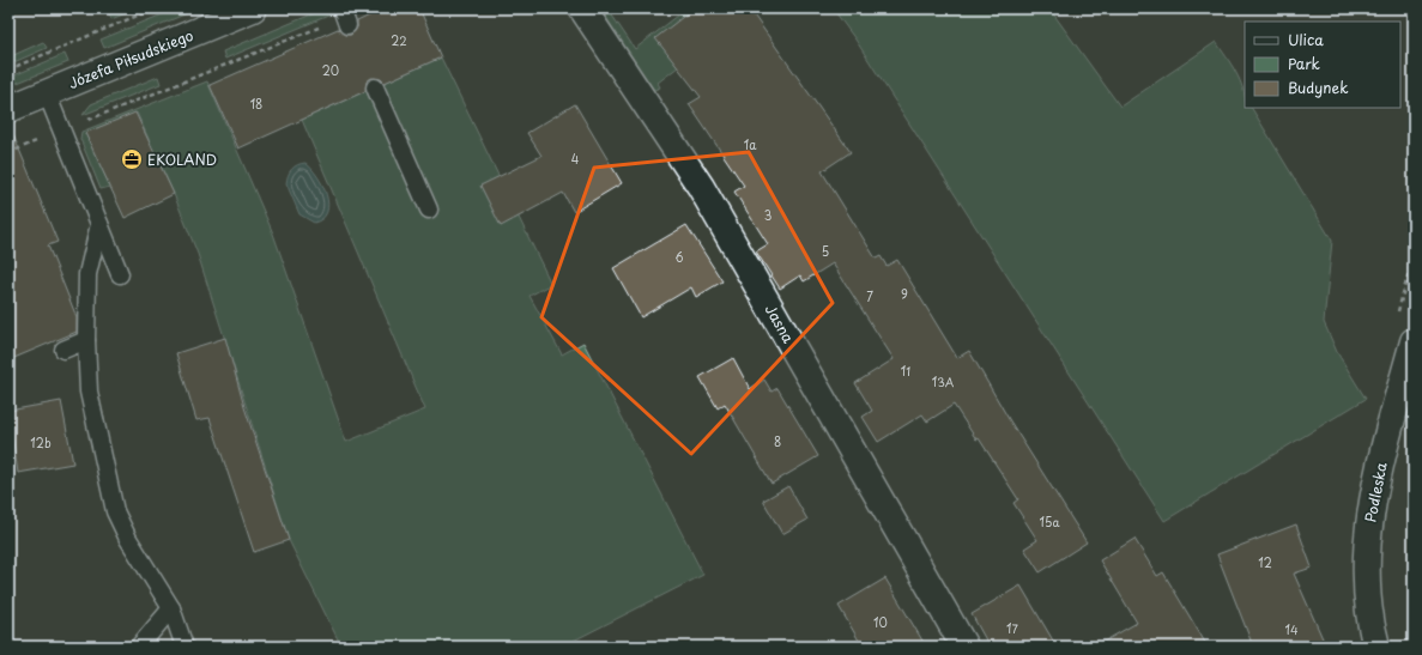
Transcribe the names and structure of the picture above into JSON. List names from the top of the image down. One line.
{"streets":{"street":["Józefa Piłsudskiego","Jasna","Podleska"]},"places":{"office":["EKOLAND"]},"house_numbers":["22","20","18","1a","4","3","5","6","9","7","11","13A","8","12b","15a","12","10","17","14"],"legend":["Ulica","Park","Budynek"]}
